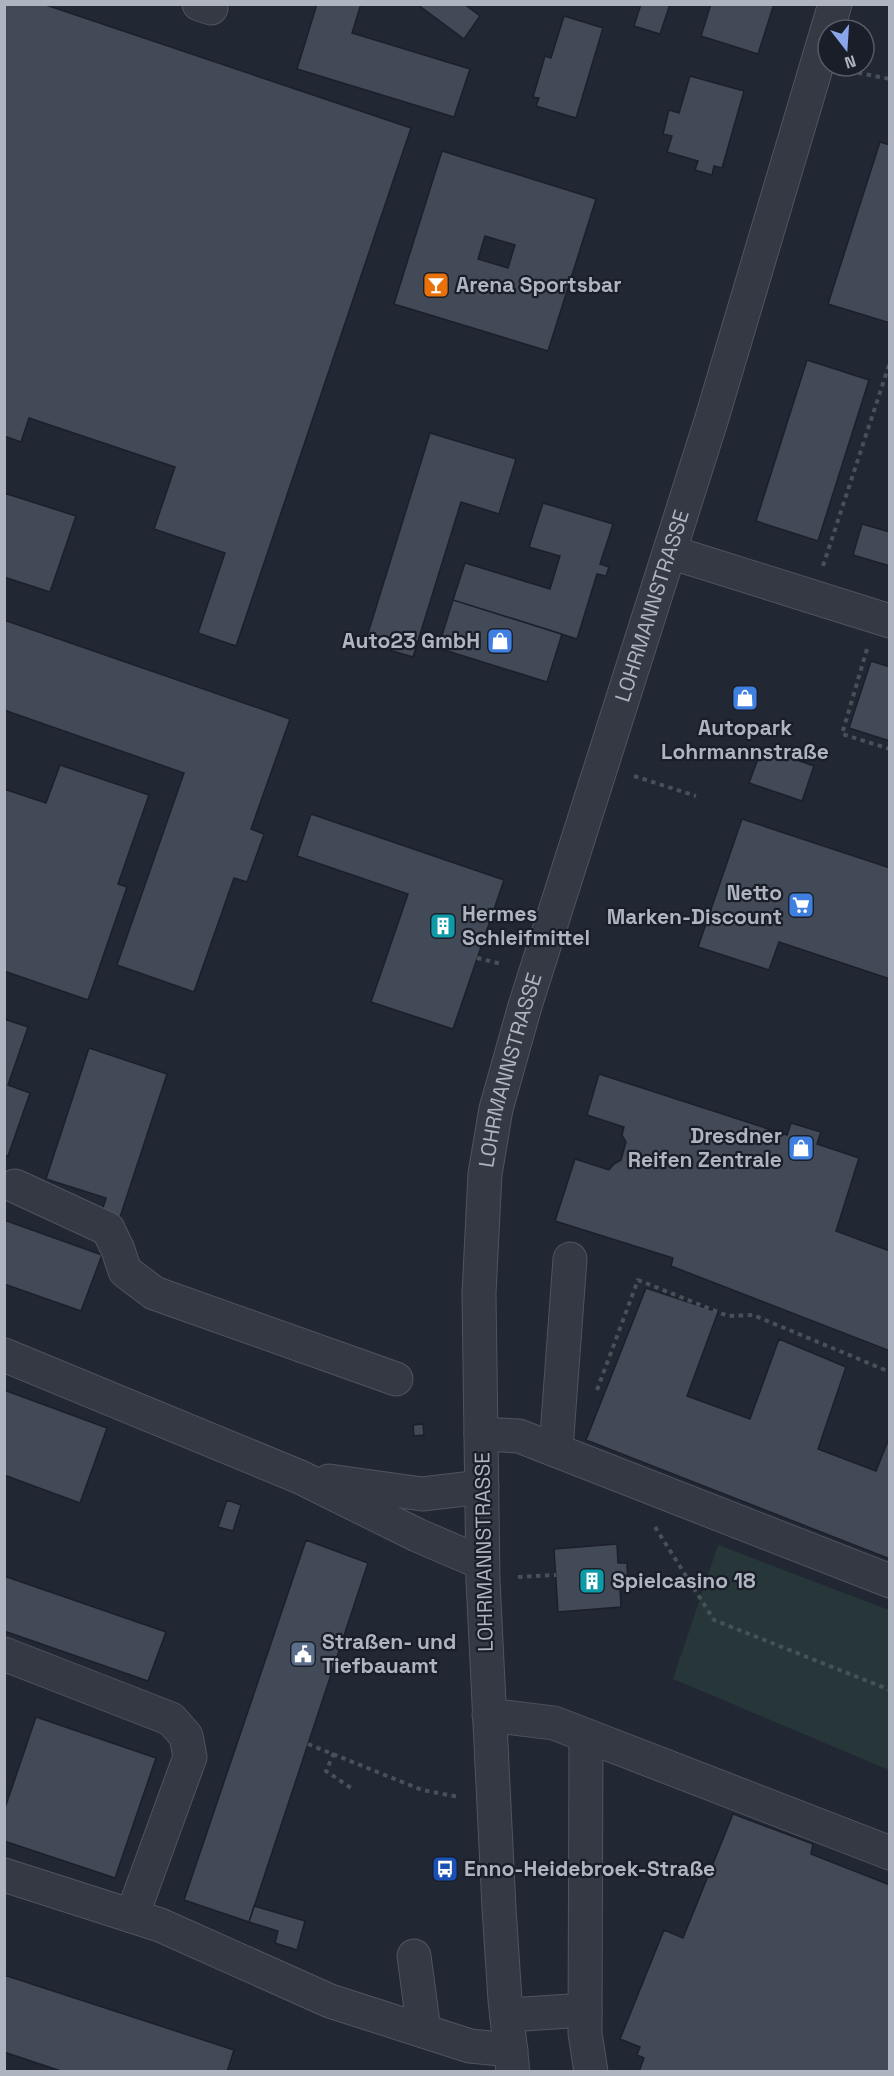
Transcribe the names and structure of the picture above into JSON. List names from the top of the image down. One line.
{"streets":{"street":["LOHRMANNSTRASSE"]},"places":{"bar":["Arena Sportsbar"],"shop":["Auto23 GmbH","Autopark Lohrmannstraße","Dresdner Reifen Zentrale"],"supermarket":["Netto Marken-Discount"],"building":["Hermes Schleifmittel","Spielcasino 18"],"public building":["Straßen- und Tiefbauamt"],"bus stop":["Enno-Heidebroek-Straße"]},"north":"bottom"}
